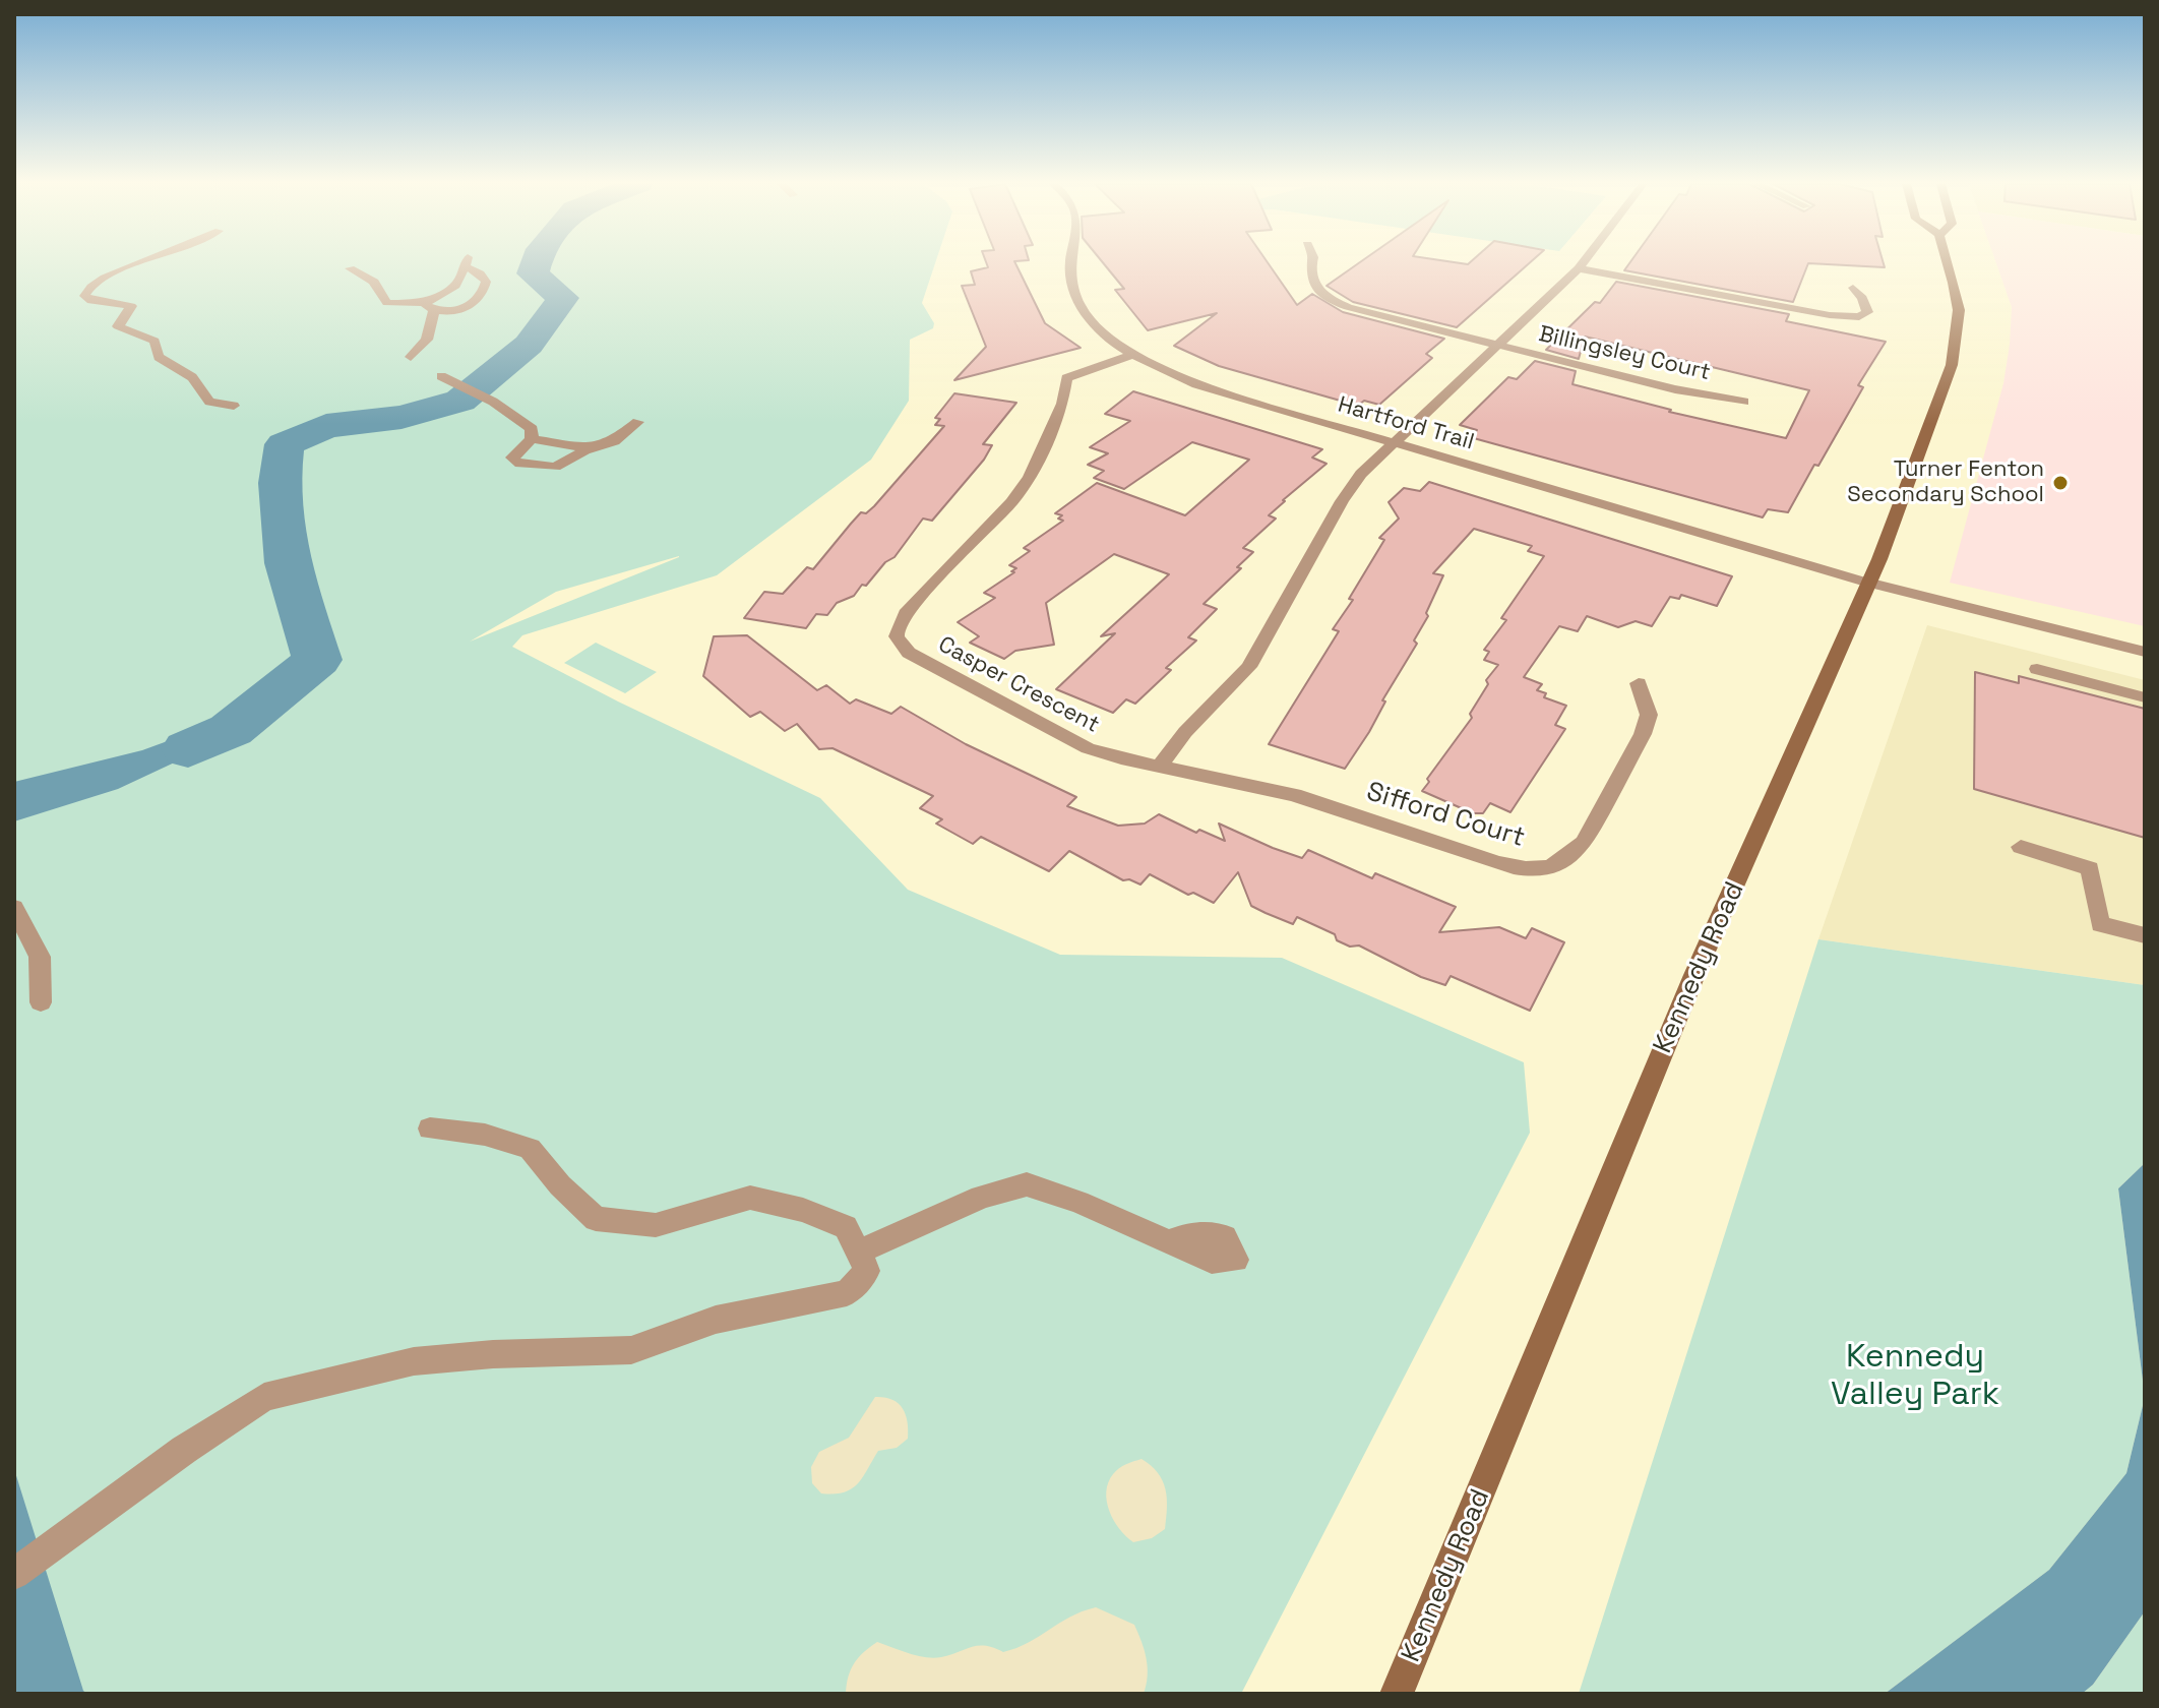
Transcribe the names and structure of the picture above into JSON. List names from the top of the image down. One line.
{"streets":{"main road":["Kennedy Road"],"street":["Billingsley Court","Hartford Trail","Casper Crescent","Sifford Court"]},"crossings":[["Hartford Trail","Casper Crescent"],["Hartford Trail","Kennedy Road"],["Casper Crescent","Sifford Court"]],"parks":["Kennedy Valley Park"],"places":["Turner Fenton Secondary School"]}
